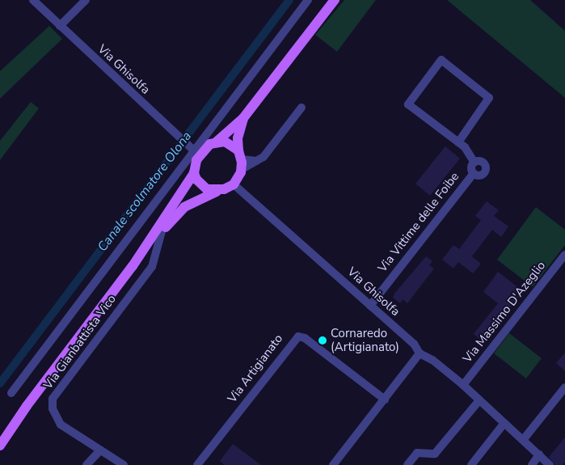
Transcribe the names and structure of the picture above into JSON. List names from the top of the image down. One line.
{"streets":{"street":["Via Ghisolfa","Via Vittime delle Foibe","Via Massimo D'Azeglio","Via Gianbattista Vico","Via Artigianato"]},"crossings":[["Via Ghisolfa","Via Vittime delle Foibe"],["Via Ghisolfa","Via Massimo D'Azeglio"]],"water":["Canale scolmatore Olona"],"places":["Cornaredo (Artigianato)"]}
